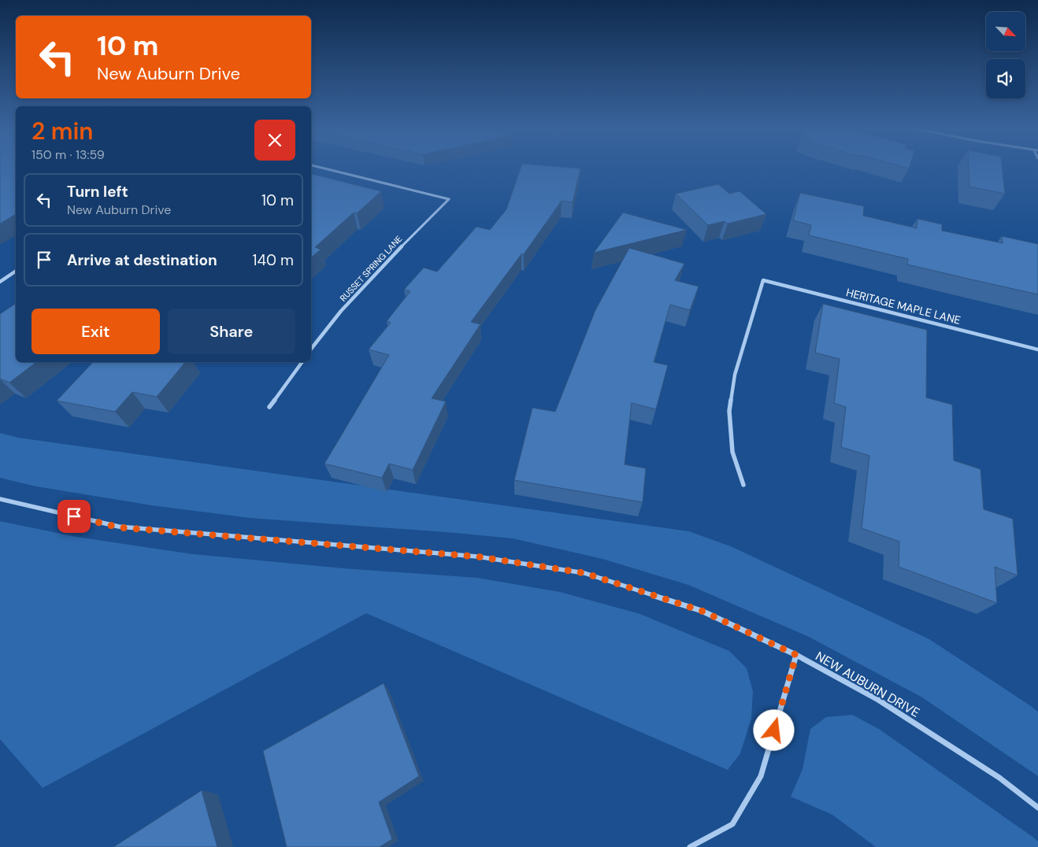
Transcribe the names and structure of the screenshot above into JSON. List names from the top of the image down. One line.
{"streets":{"street":["RUSSET SPRING LANE","HERITAGE MAPLE LANE","NEW AUBURN DRIVE"]},"north":"bottom right","page":{"turn":["10 m","New Auburn Drive"],"heading":["2 min","150 m · 13:59"],"list":[{"name":"Turn left","note":"New Auburn Drive","value":"10 m"},{"name":"Arrive at destination","value":"140 m"}],"buttons":["Exit","Share"]}}
